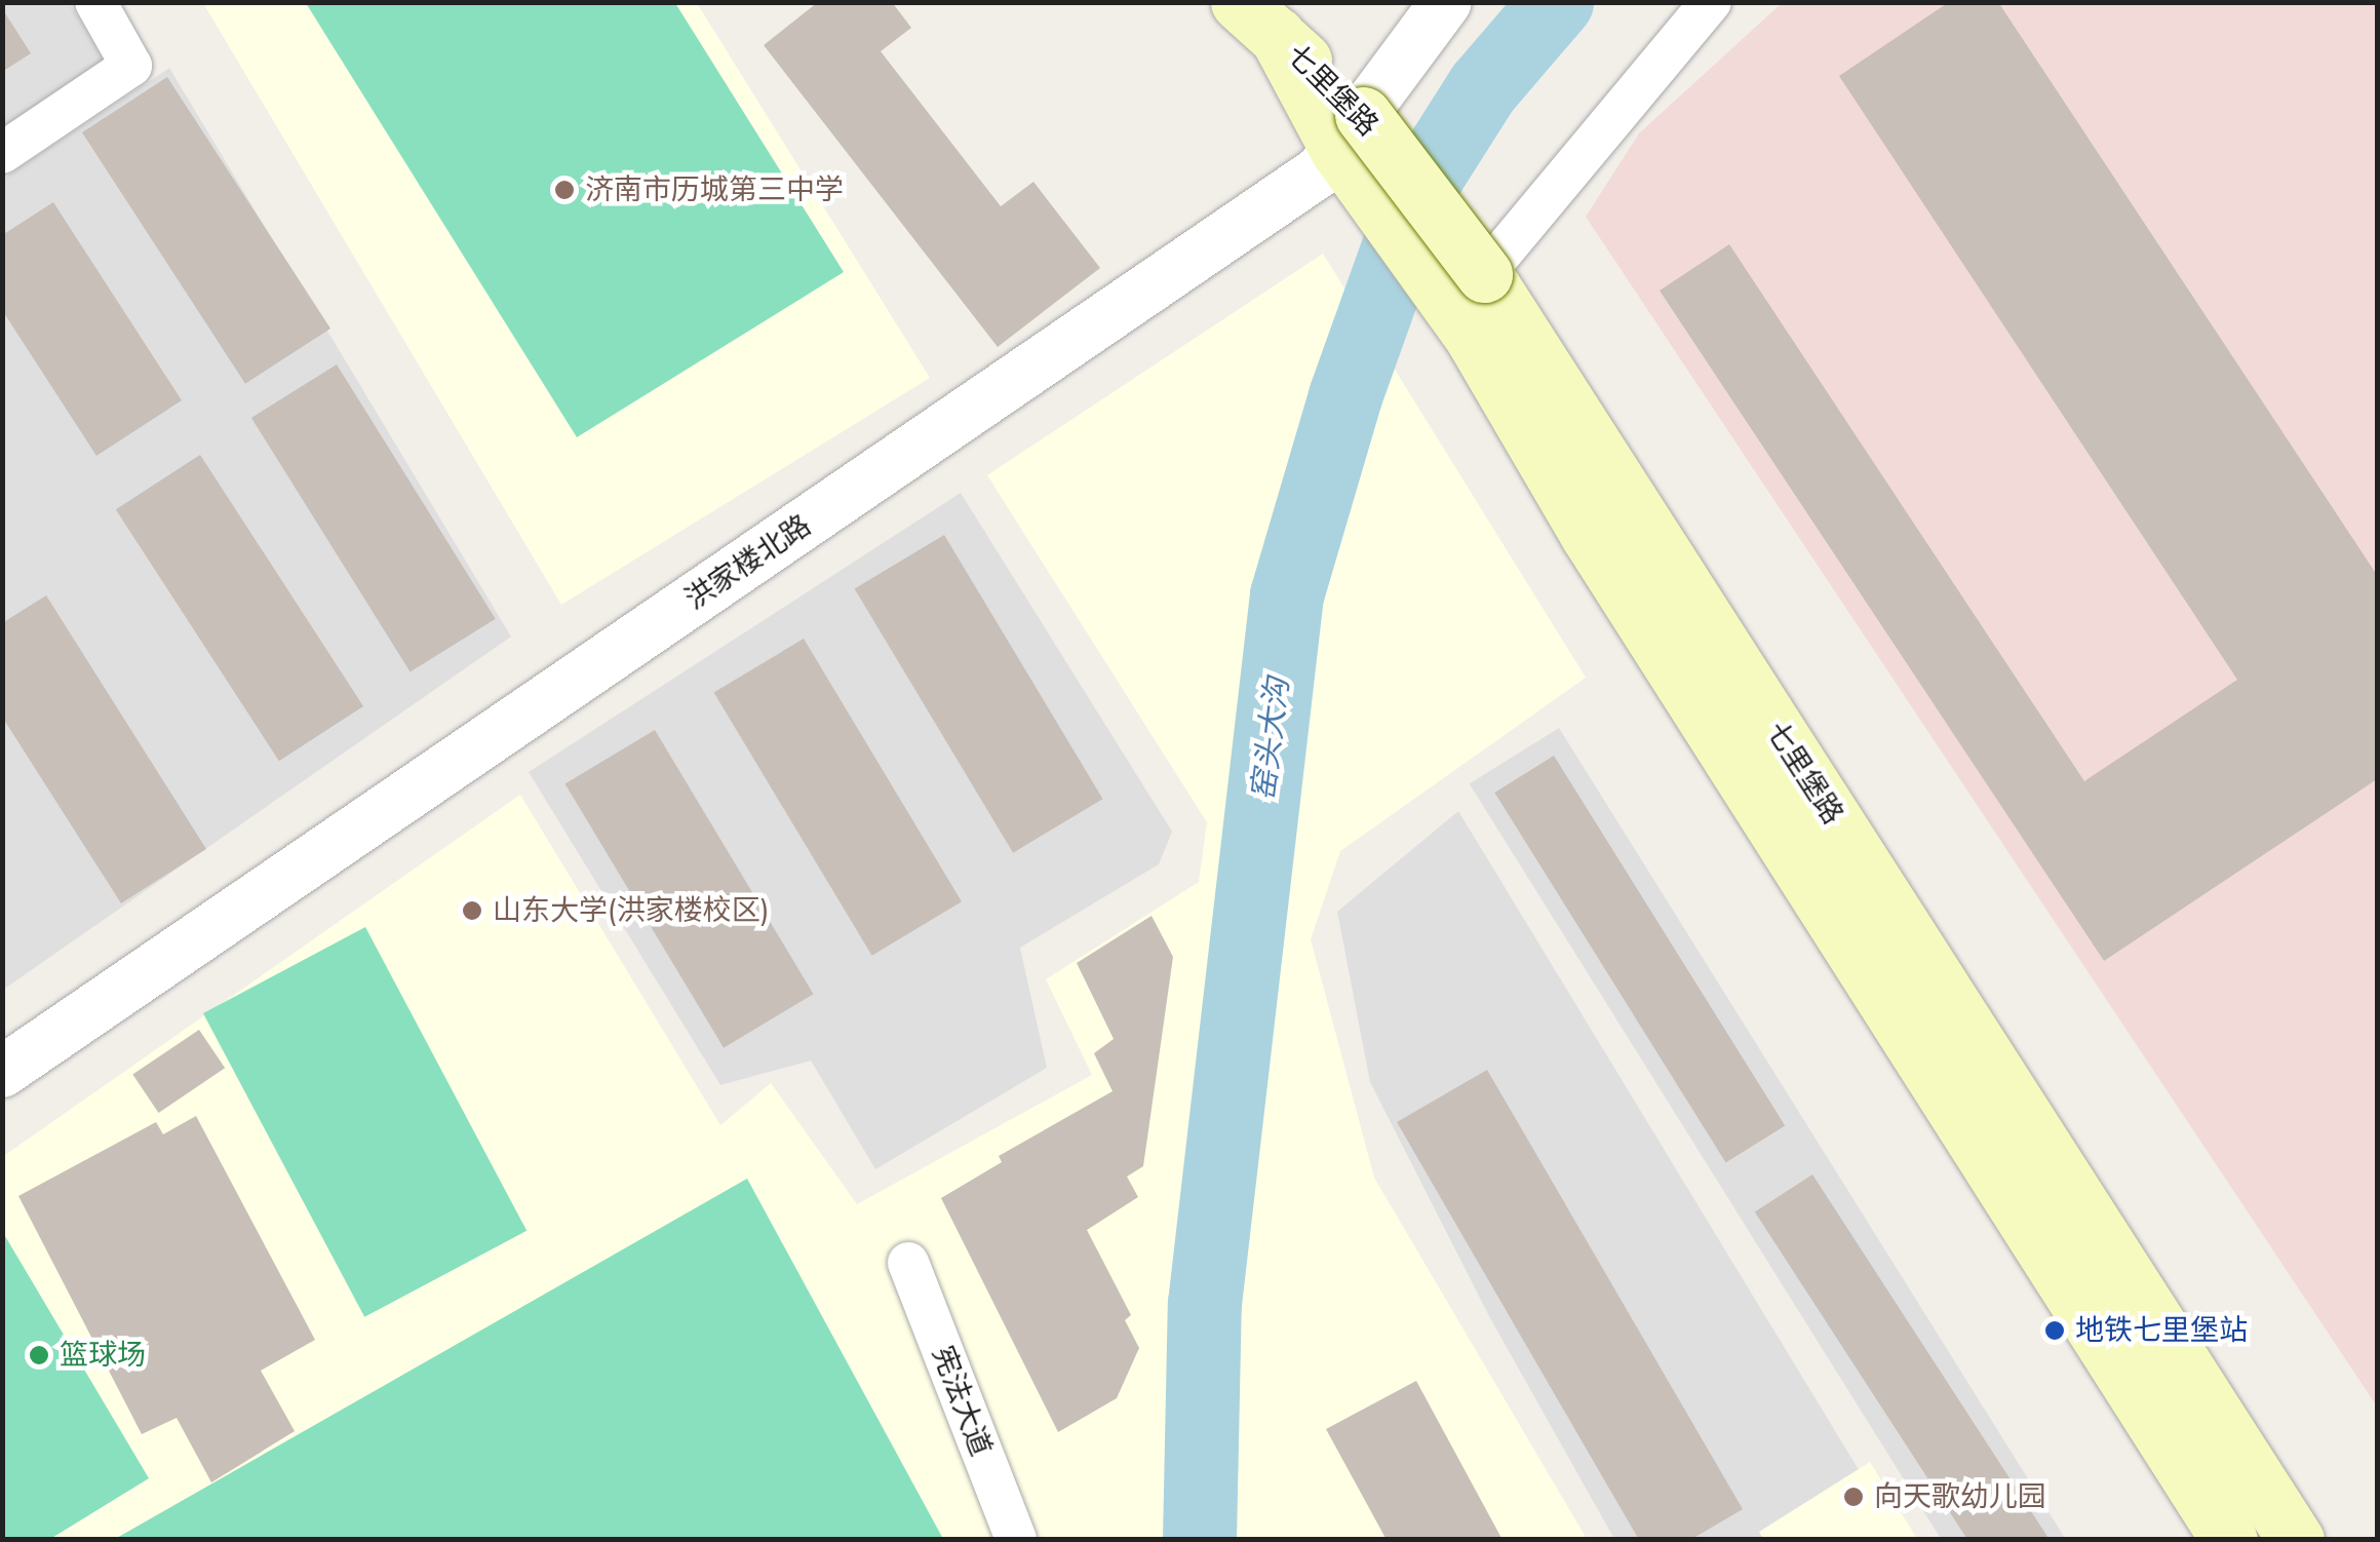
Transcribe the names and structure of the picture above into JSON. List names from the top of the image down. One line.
{"streets":{"main road":["七里堡路"],"street":["洪家楼北路","宪法大道"]},"crossings":[["七里堡路","洪家楼北路"]],"water":["窑头大沟"],"places":["济南市历城第三中学","山东大学(洪家楼校区)","地铁七里堡站","篮球场","向天歌幼儿园"]}
